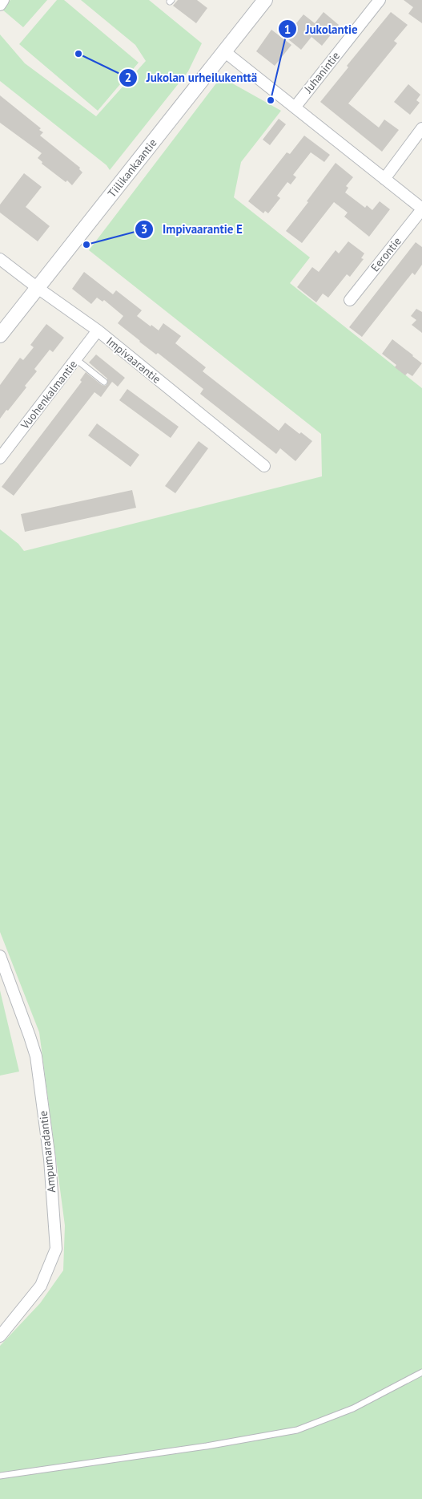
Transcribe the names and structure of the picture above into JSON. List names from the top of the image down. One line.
{"streets":{"street":["Juhanintie","Tiilikankaantie","Eerontie","Impivaarantie","Vuohenkalmantie","Ampumaradantie"]},"crossings":[["Tiilikankaantie","Impivaarantie"],["Impivaarantie","Vuohenkalmantie"]],"places":["Jukolan urheilukenttä","Jukolantie","Impivaarantie E"]}
